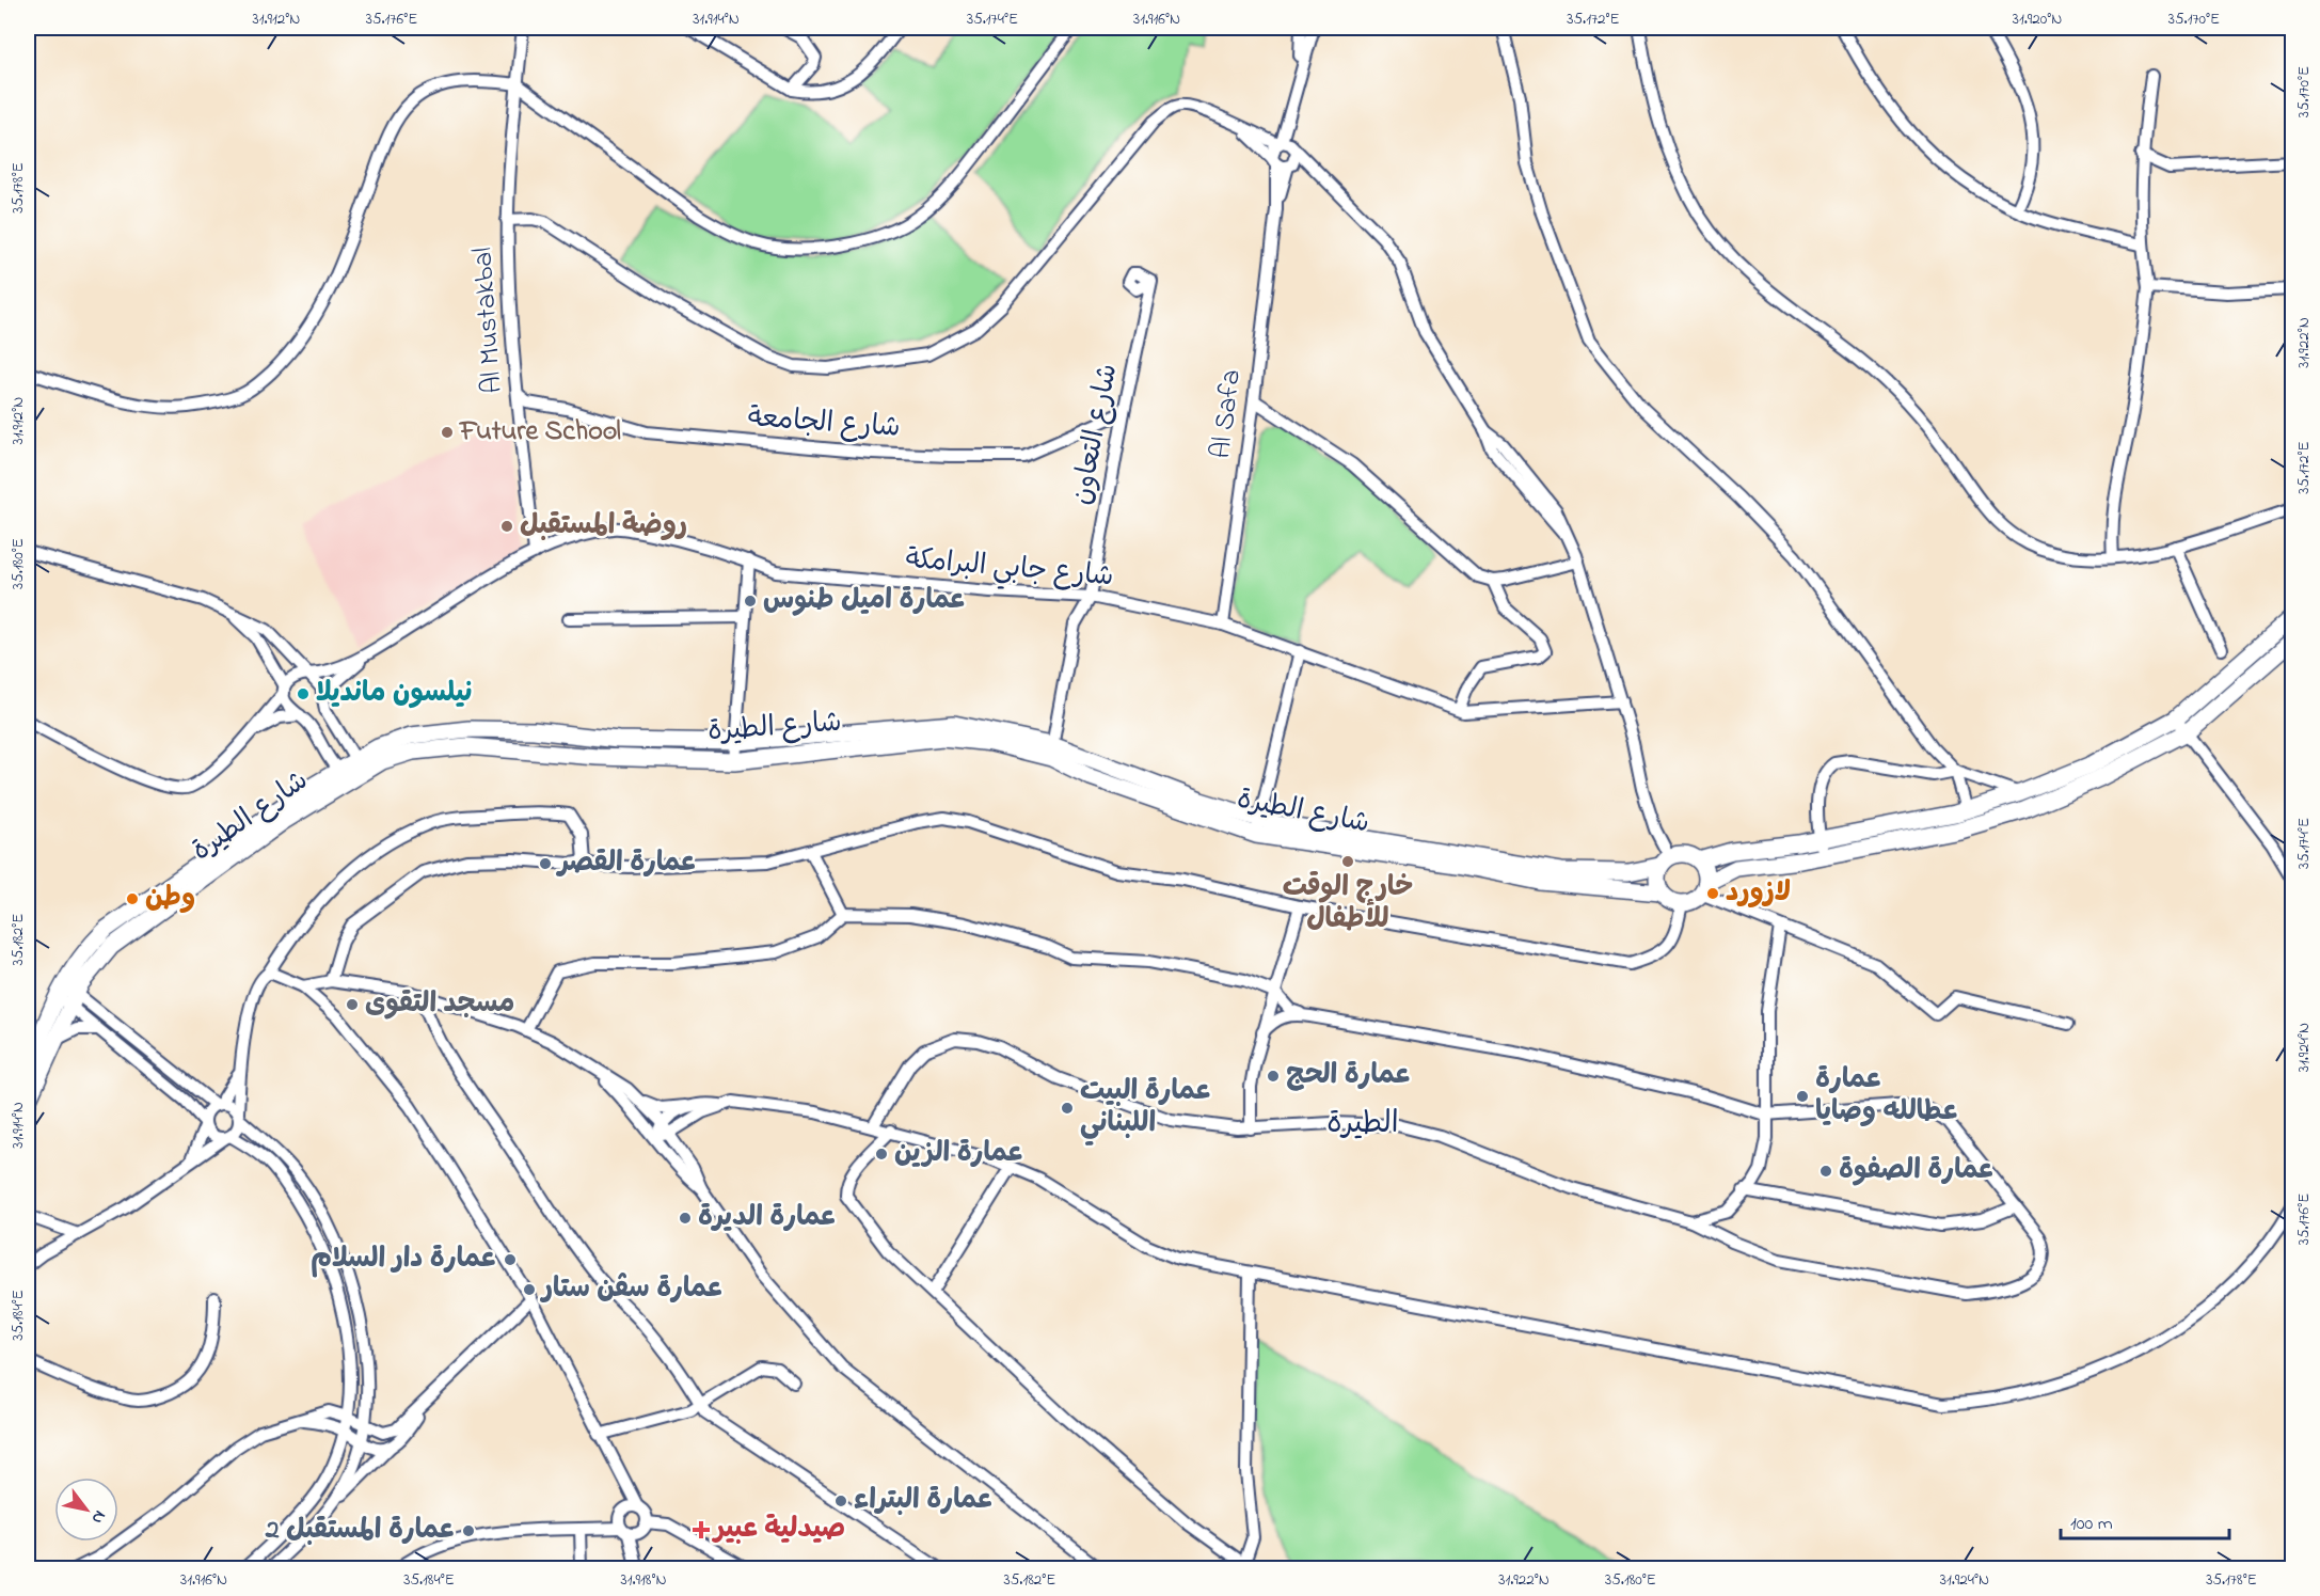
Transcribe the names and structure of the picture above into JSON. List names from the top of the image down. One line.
{"streets":{"main road":["شارع الطيرة"],"street":["Al Mustakbal","Al Safa","شارع الجامعة","شارع التعاون","شارع جابي البرامكة"]},"crossings":[["Al Mustakbal","شارع الجامعة"],["Al Mustakbal","شارع جابي البرامكة"],["Al Safa","شارع جابي البرامكة"],["شارع الجامعة","شارع التعاون"],["شارع التعاون","شارع جابي البرامكة"]],"districts":["الطيرة"],"places":{"other":["Future School","روضة المستقبل","عمارة اميل طنوس","نيلسون مانديلا","خارج الوقت للأطفال","عمارة القصر","لازورد","وطن","مسجد التقوى","عمارة الحج","عمارة عطالله وصايا","عمارة البيت اللبناني","عمارة الزين","عمارة الصفوة","عمارة الديرة","عمارة دار السلام","عمارة سڤن ستار","عمارة البتراء","عمارة المستقبل 2"],"health":["صيدلية عبير"]},"scale_bar":"100 m","north":"bottom right","coordinates":["31.912°N","35.176°E","31.914°N","35.174°E","31.916°N","35.172°E","31.920°N","35.170°E","35.178°E","31.922°N","35.180°E","35.182°E","31.924°N","35.184°E","31.918°N"]}
